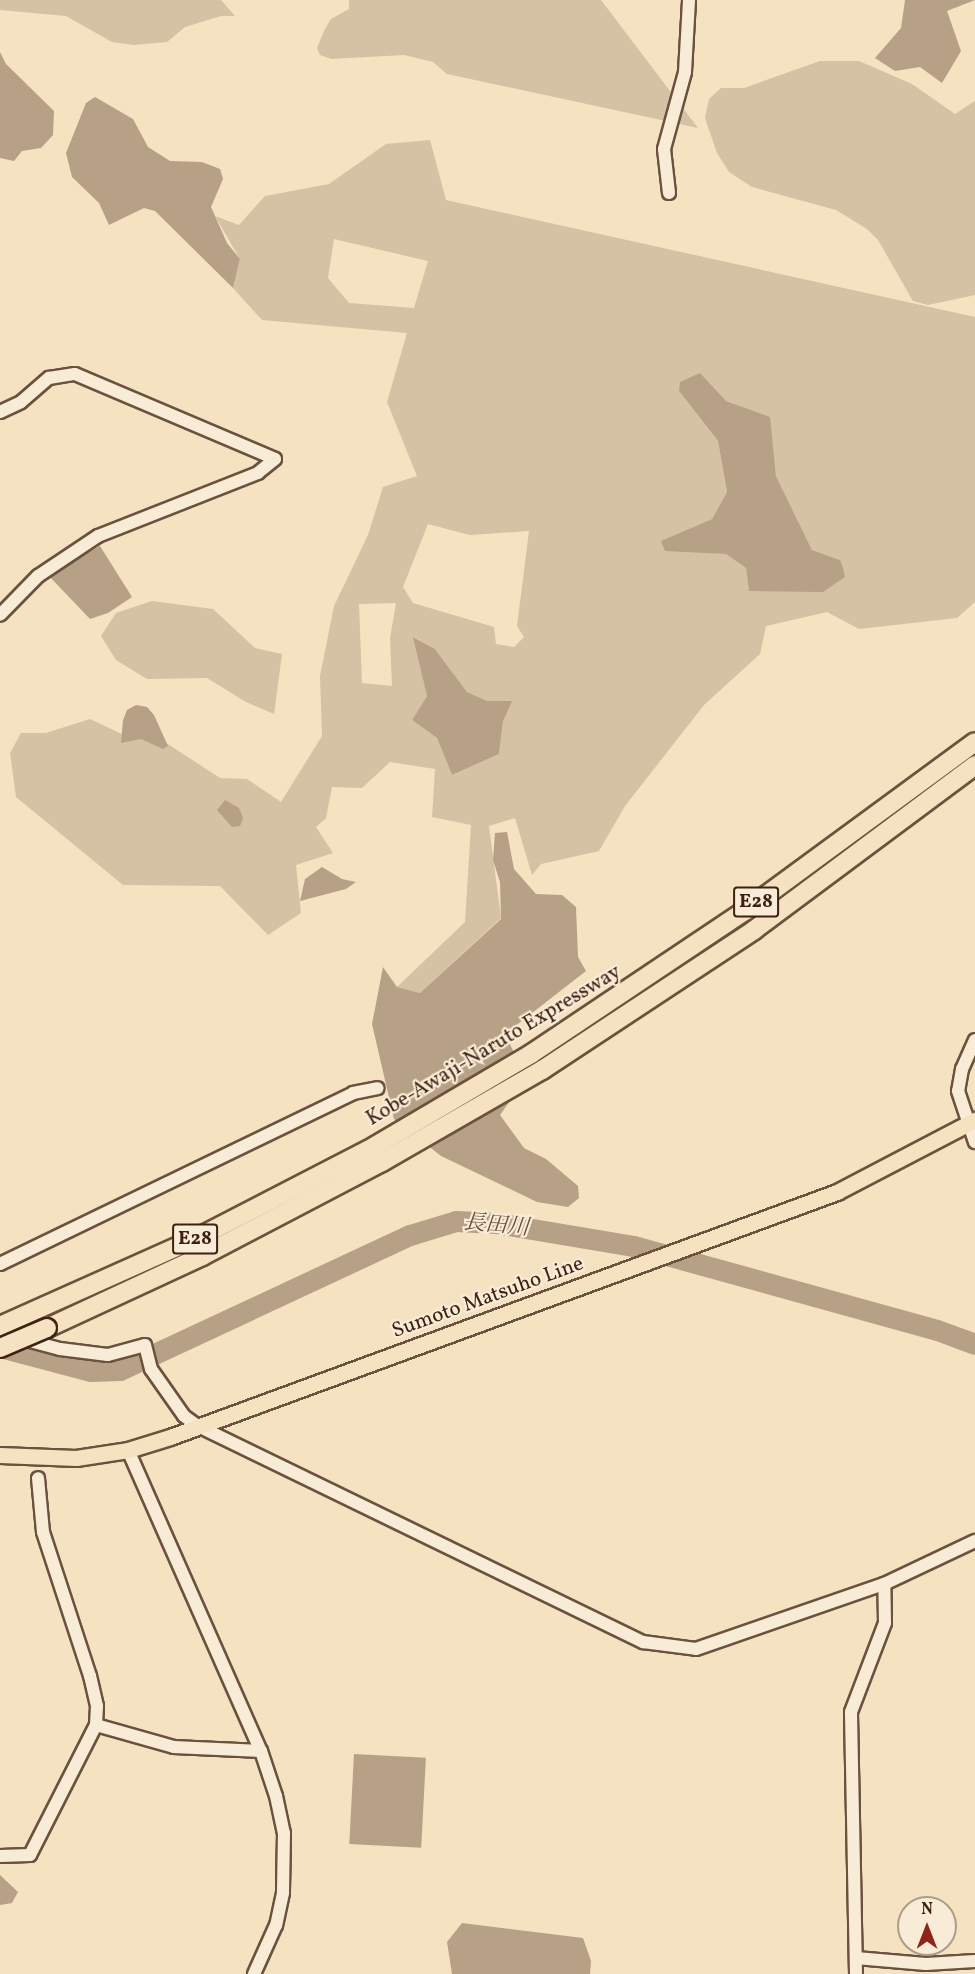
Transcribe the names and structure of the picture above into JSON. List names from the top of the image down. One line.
{"streets":{"highway":["E28","Kobe-Awaji-Naruto Expressway"],"main road":["Sumoto Matsuho Line"]},"water":["長田川"],"north":"top"}
